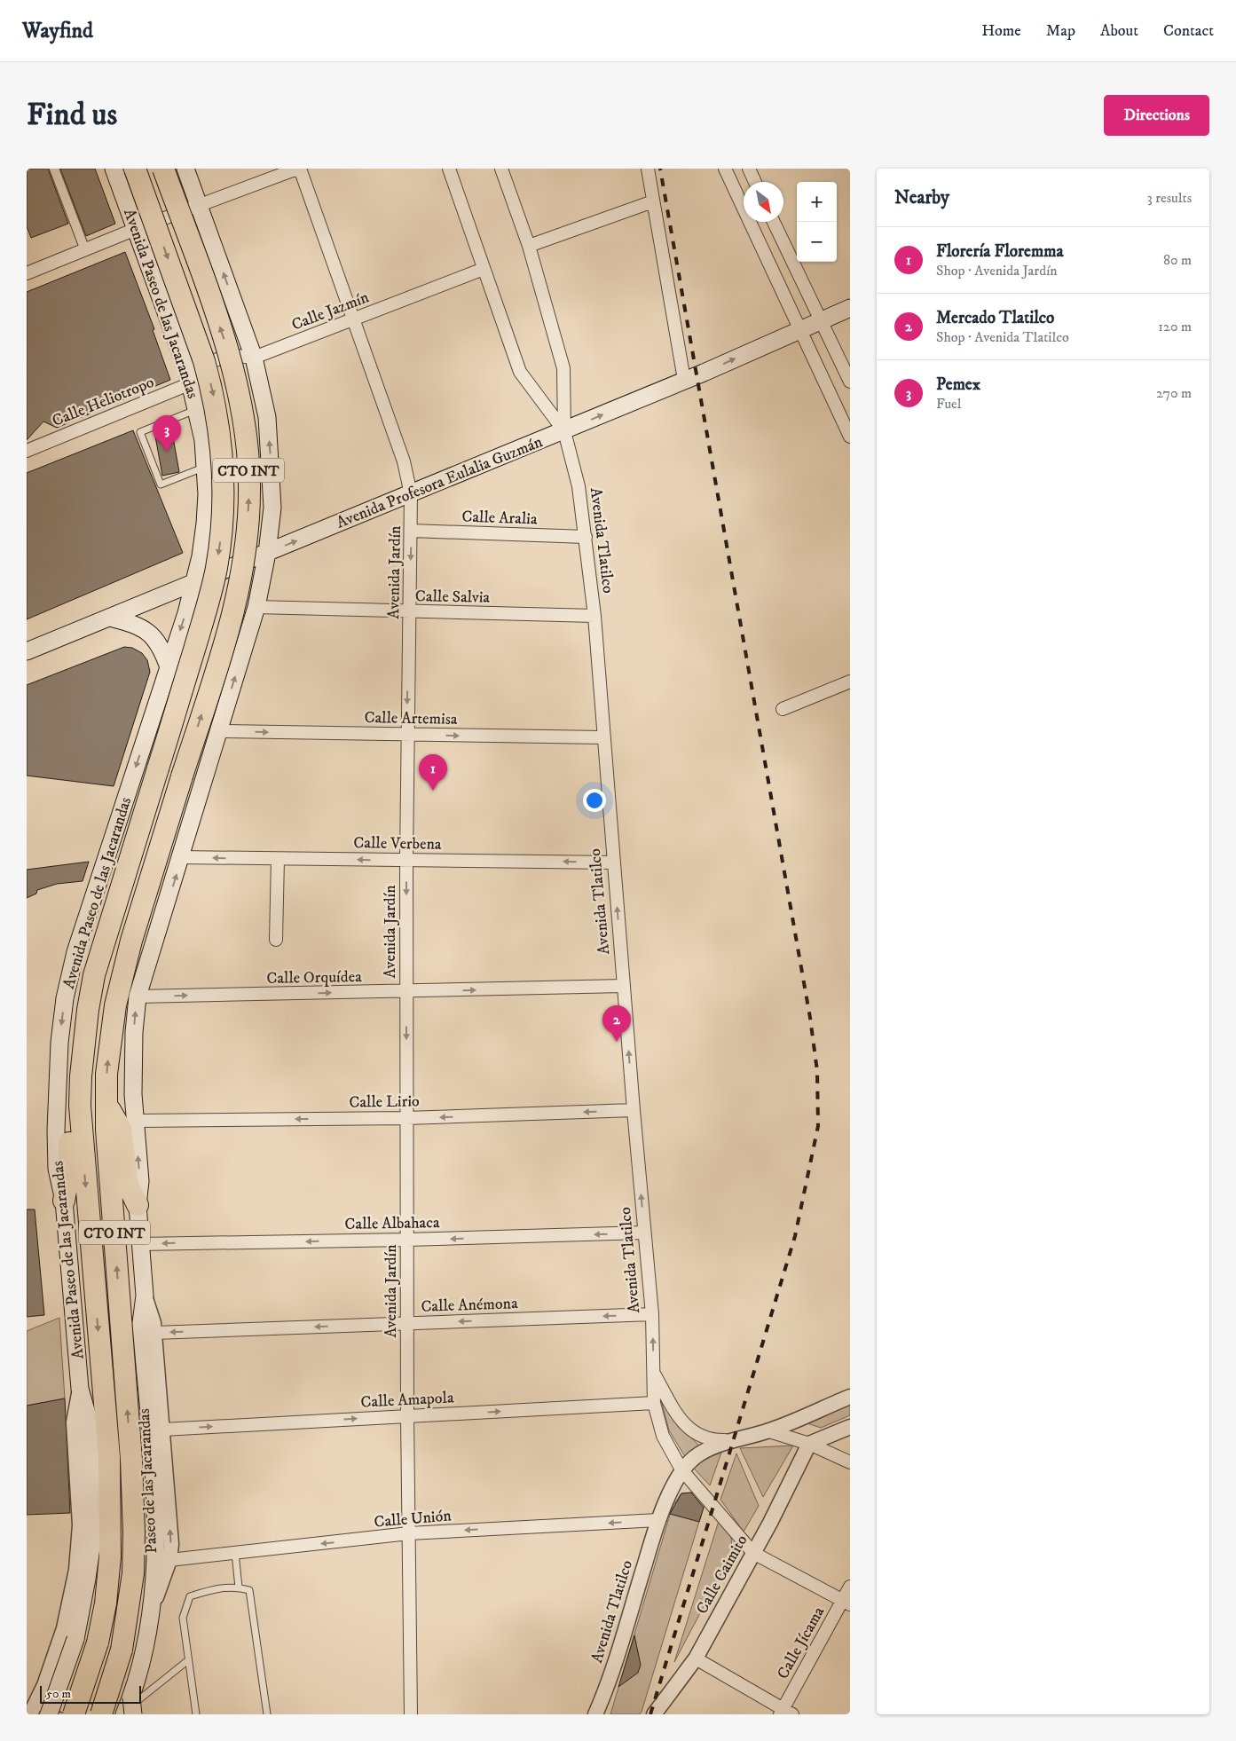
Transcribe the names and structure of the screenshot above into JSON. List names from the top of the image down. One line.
{"streets":{"highway":["CTO INT"],"main road":["Avenida Paseo de las Jacarandas","Avenida Profesora Eulalia Guzmán"],"street":["Calle Jazmín","Calle Heliotropo","Calle Aralia","Avenida Tlatilco","Avenida Jardín","Calle Salvia","Calle Artemisa","Calle Verbena","Calle Orquídea","Calle Lirio","Calle Albahaca","Calle Anémona","Calle Amapola","Paseo de las Jacarandas","Calle Unión","Calle Caimito","Calle Jícama"]},"crossings":[["Avenida Paseo de las Jacarandas","Calle Jazmín"],["Avenida Paseo de las Jacarandas","Calle Heliotropo"],["Avenida Paseo de las Jacarandas","Avenida Profesora Eulalia Guzmán"],["Calle Jazmín","Calle Heliotropo"],["Calle Jazmín","CTO INT"],["Calle Jazmín","Avenida Tlatilco"],["Calle Jazmín","Avenida Jardín"],["CTO INT","Avenida Profesora Eulalia Guzmán"],["CTO INT","Calle Salvia"],["CTO INT","Calle Artemisa"],["CTO INT","Calle Verbena"],["CTO INT","Calle Orquídea"],["CTO INT","Calle Lirio"],["CTO INT","Calle Albahaca"],["CTO INT","Calle Anémona"],["CTO INT","Paseo de las Jacarandas"],["Avenida Profesora Eulalia Guzmán","Avenida Tlatilco"],["Avenida Profesora Eulalia Guzmán","Avenida Jardín"],["Calle Aralia","Avenida Tlatilco"],["Calle Aralia","Avenida Jardín"],["Avenida Tlatilco","Calle Salvia"],["Avenida Tlatilco","Calle Artemisa"],["Avenida Tlatilco","Calle Verbena"],["Avenida Tlatilco","Calle Orquídea"],["Avenida Tlatilco","Calle Lirio"],["Avenida Tlatilco","Calle Albahaca"],["Avenida Tlatilco","Calle Anémona"],["Avenida Tlatilco","Calle Amapola"],["Avenida Tlatilco","Calle Unión"],["Avenida Jardín","Calle Salvia"],["Avenida Jardín","Calle Artemisa"],["Avenida Jardín","Calle Verbena"],["Avenida Jardín","Calle Orquídea"],["Avenida Jardín","Calle Lirio"],["Avenida Jardín","Calle Albahaca"],["Avenida Jardín","Calle Anémona"],["Avenida Jardín","Calle Amapola"],["Avenida Jardín","Calle Unión"],["Calle Anémona","Paseo de las Jacarandas"],["Calle Amapola","Paseo de las Jacarandas"],["Paseo de las Jacarandas","Calle Unión"]],"one_way":["Avenida Profesora Eulalia Guzmán","Calle Artemisa","Calle Verbena","Calle Orquídea","Calle Lirio","Calle Albahaca","Calle Anémona","Calle Amapola","Calle Unión"],"scale_bar":"50 m","north":"bottom right","page":{"header":"Wayfind","nav":["Home","Map","About","Contact"],"buttons":"Directions","title":"Find us","heading":["Nearby","3 results"],"map_buttons":["+","−"],"list":[{"mark":"1","name":"Florería Floremma","note":"Shop · Avenida Jardín","value":"80 m"},{"mark":"2","name":"Mercado Tlatilco","note":"Shop · Avenida Tlatilco","value":"120 m"},{"mark":"3","name":"Pemex","note":"Fuel","value":"270 m"}],"pins":["3","1","2"],"scale":"50 m"}}
